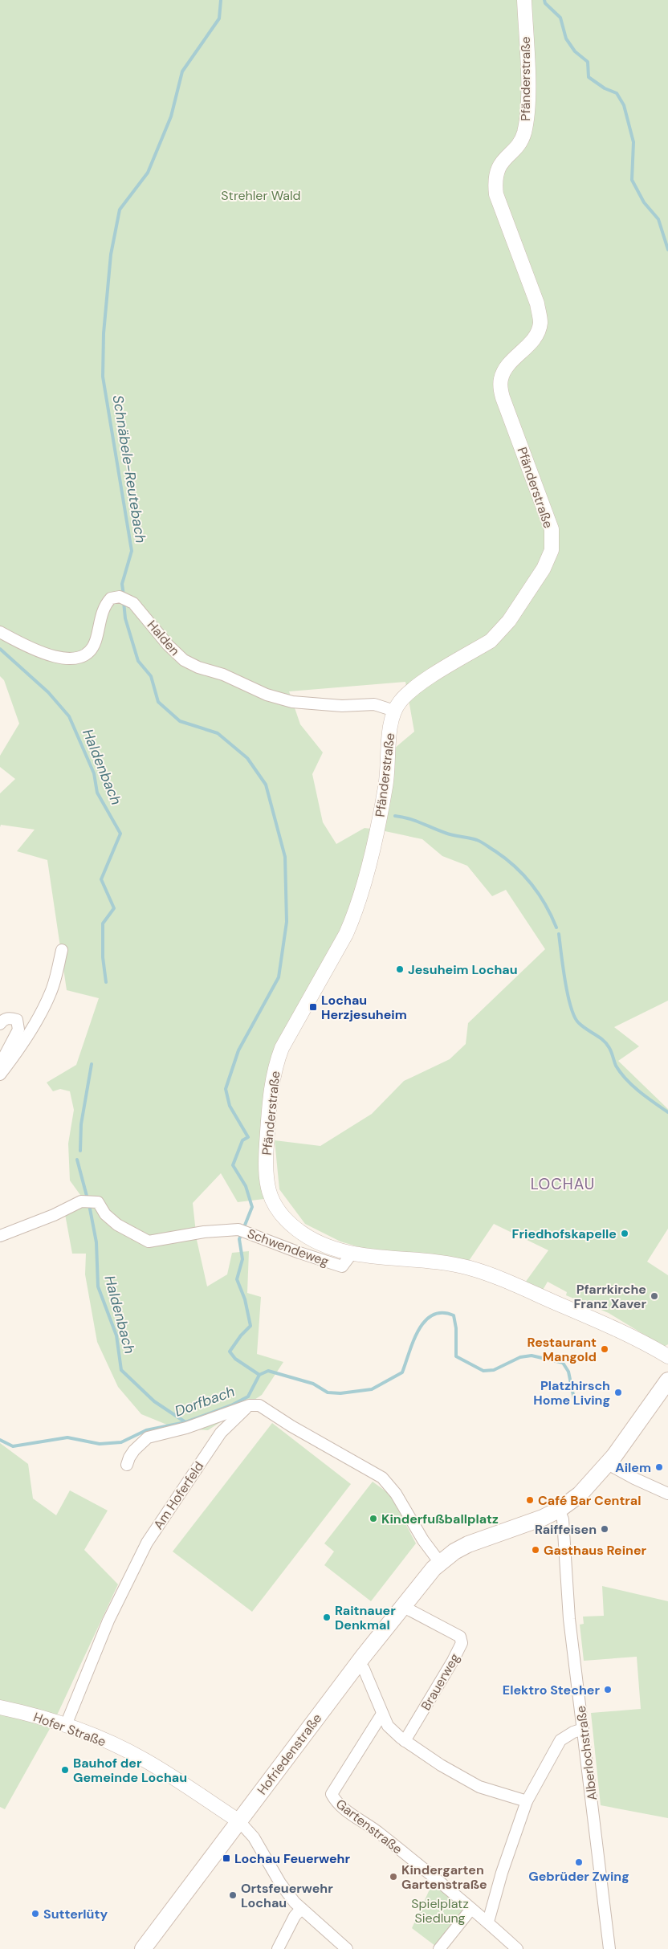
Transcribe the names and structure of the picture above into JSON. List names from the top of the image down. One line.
{"streets":{"main road":["Hofriedenstraße"],"street":["Pfänderstraße","Halden","Schwendeweg","Am Hoferfeld","Brauerweg","Hofer Straße","Alberlochstraße","Gartenstraße"]},"crossings":[["Pfänderstraße","Halden"],["Pfänderstraße","Schwendeweg"],["Am Hoferfeld","Hofer Straße"],["Brauerweg","Hofriedenstraße"],["Hofer Straße","Hofriedenstraße"],["Alberlochstraße","Hofriedenstraße"]],"districts":["LOCHAU"],"water":["Schnäbele-Reutebach","Haldenbach","Dorfbach"],"parks":["Strehler Wald","Spielplatz Siedlung"],"places":{"other":["Jesuheim Lochau","Friedhofskapelle","Pfarrkirche Franz Xaver","Restaurant Mangold","Platzhirsch Home Living","Ailem","Café Bar Central","Kinderfußballplatz","Raiffeisen","Gasthaus Reiner","Raitnauer Denkmal","Elektro Stecher","Bauhof der Gemeinde Lochau","Gebrüder Zwing","Kindergarten Gartenstraße","Ortsfeuerwehr Lochau","Sutterlüty"],"transit":["Lochau Herzjesuheim","Lochau Feuerwehr"]}}
